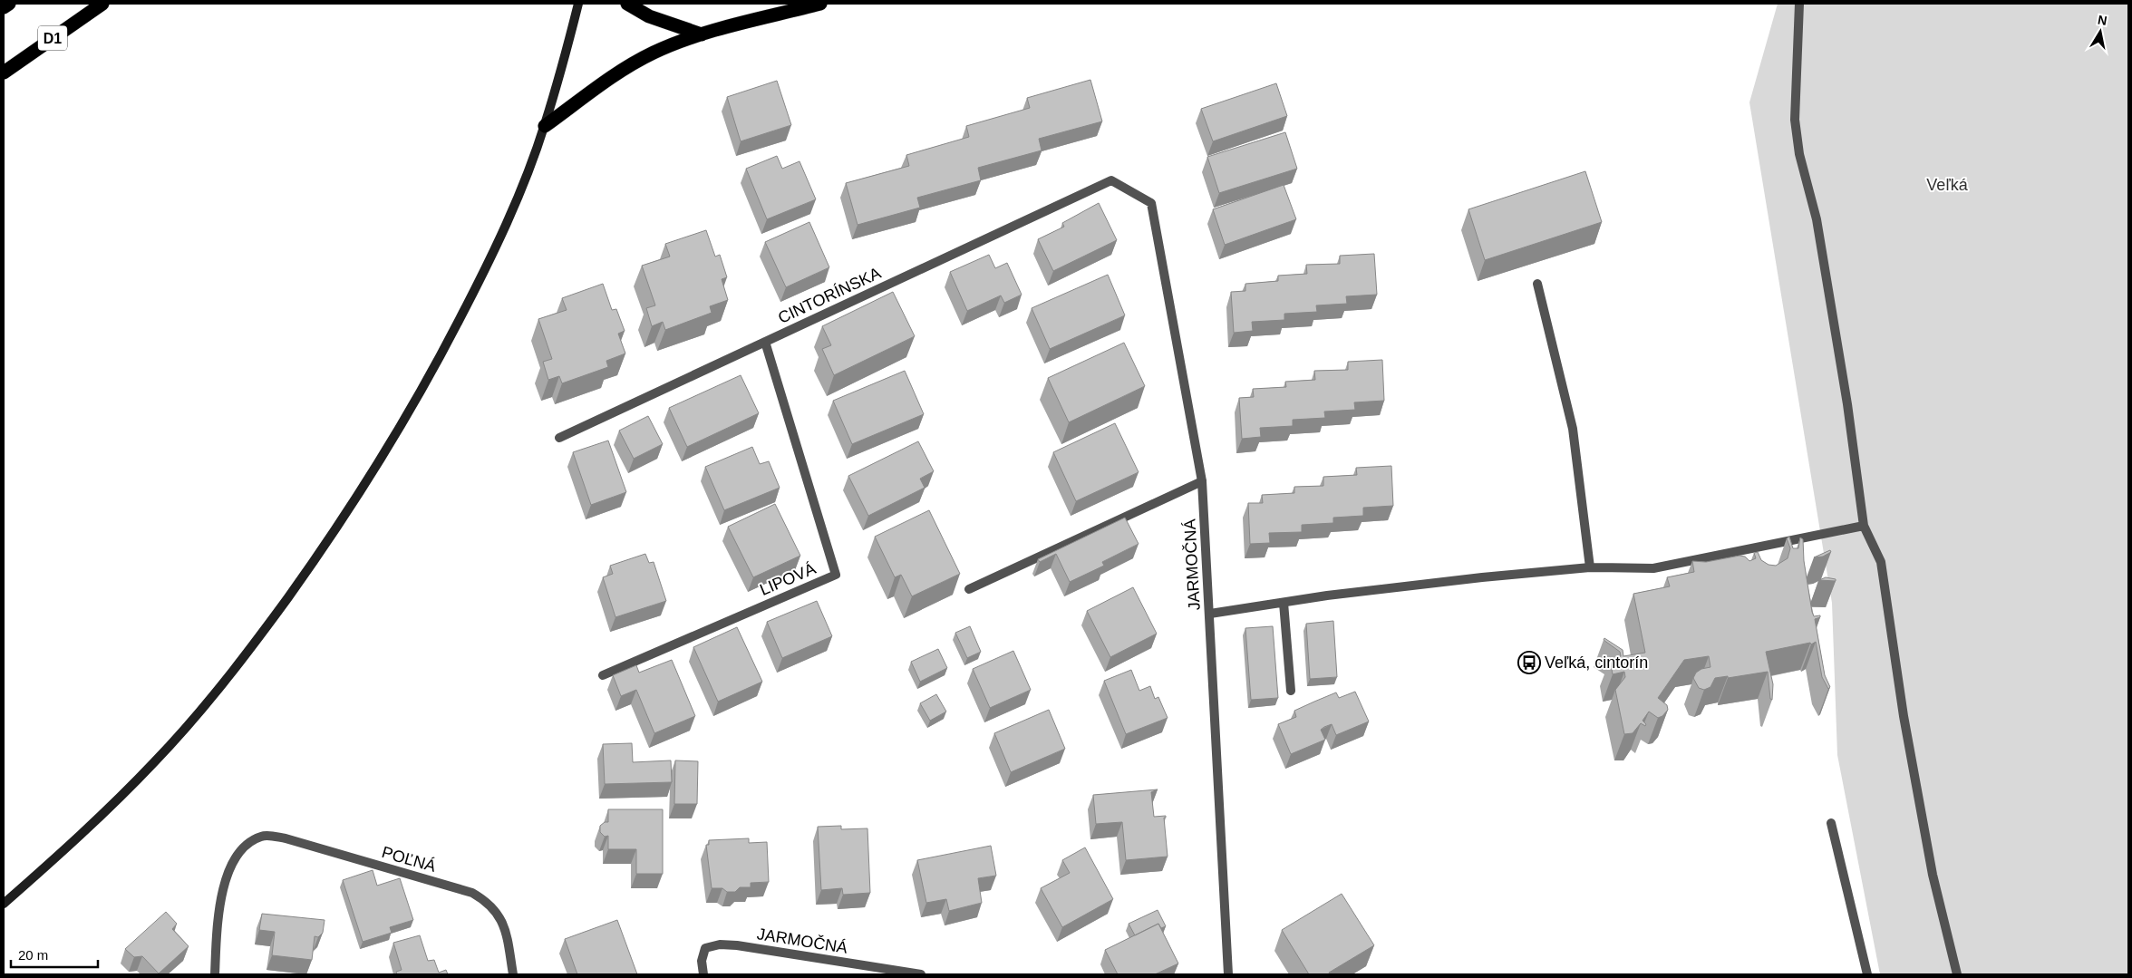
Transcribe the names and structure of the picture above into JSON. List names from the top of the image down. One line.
{"streets":{"highway":["D1"],"street":["CINTORÍNSKA","JARMOČNÁ","LIPOVÁ","POĽNÁ"]},"crossings":[["CINTORÍNSKA","JARMOČNÁ"],["CINTORÍNSKA","LIPOVÁ"]],"parks":["Veľká"],"places":{"bus stop":["Veľká, cintorín"]},"scale_bar":"20 m","north":"top"}
